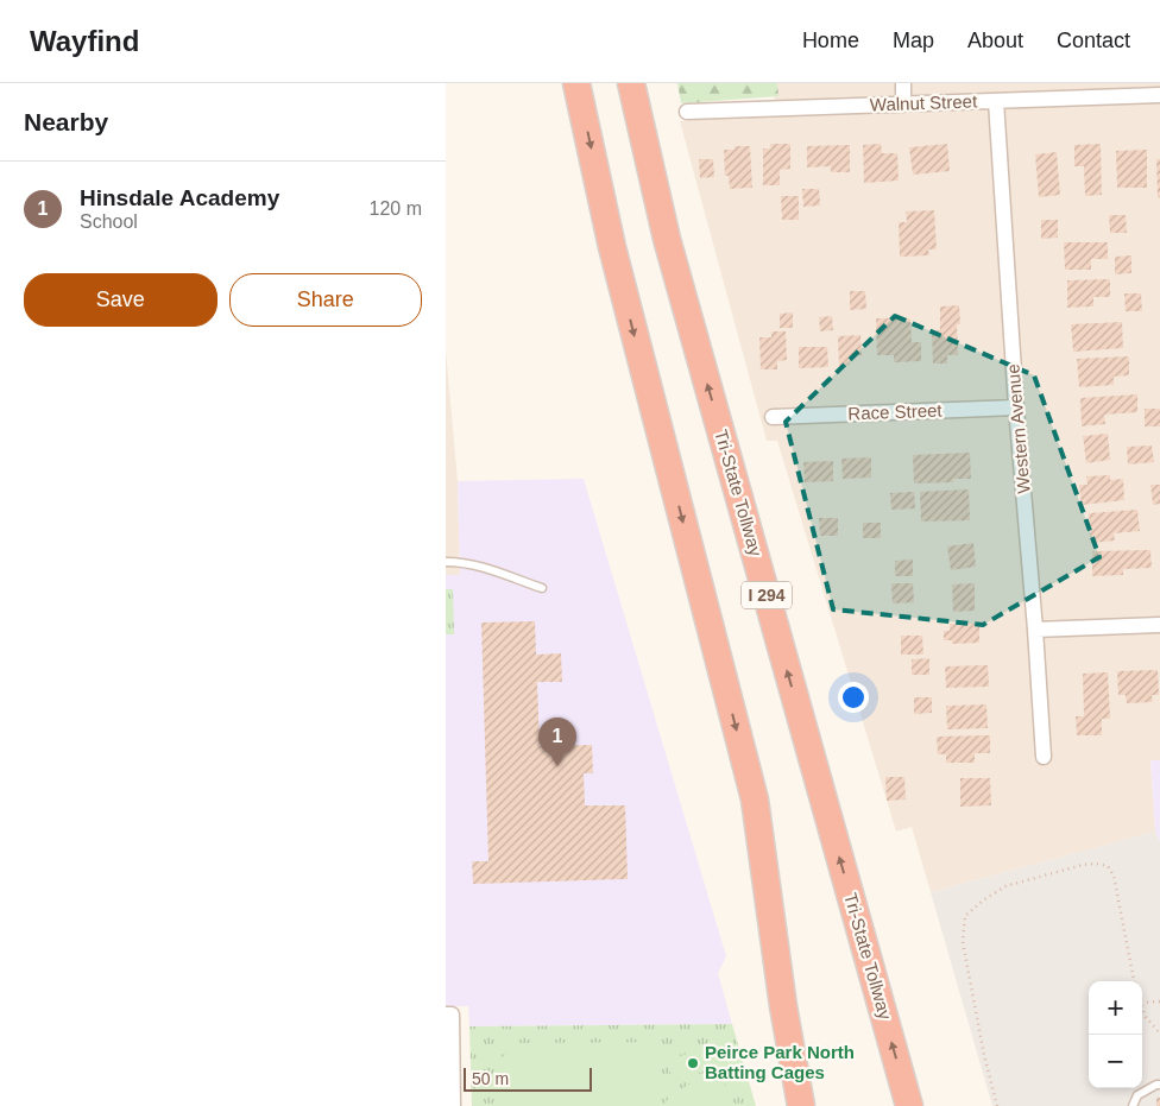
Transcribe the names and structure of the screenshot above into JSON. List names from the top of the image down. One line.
{"streets":{"highway":["Tri-State Tollway","I 294"],"street":["Walnut Street","Race Street","Western Avenue"]},"crossings":[["Walnut Street","Western Avenue"],["Race Street","Western Avenue"]],"places":["Peirce Park North Batting Cages"],"scale_bar":"50 m","page":{"header":"Wayfind","nav":["Home","Map","About","Contact"],"heading":"Nearby","list":[{"mark":"1","name":"Hinsdale Academy","note":"School","value":"120 m"}],"buttons":["Save","Share"],"pins":"1","map_buttons":["+","−"],"scale":"50 m"}}
